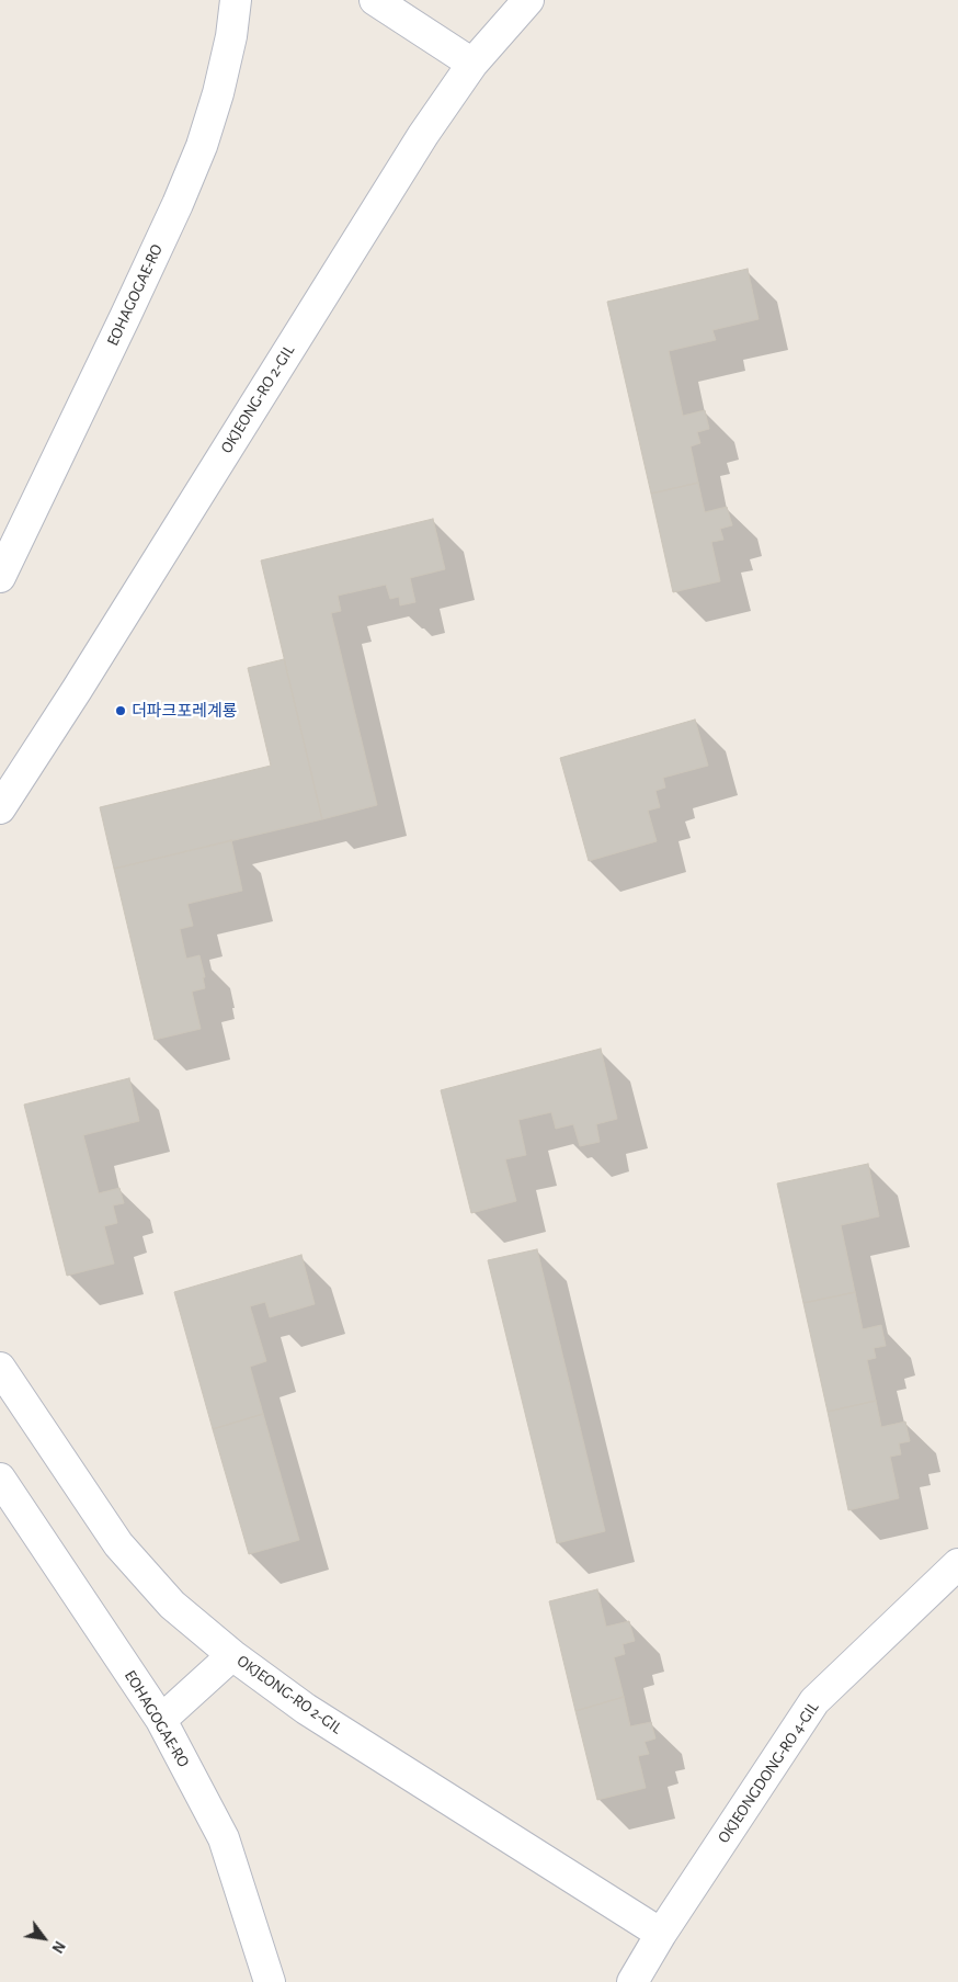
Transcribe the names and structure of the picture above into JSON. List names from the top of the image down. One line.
{"streets":{"street":["EOHAGOGAE-RO","OKJEONG-RO 2-GIL","OKJEONGDONG-RO 4-GIL"]},"crossings":[["OKJEONG-RO 2-GIL","OKJEONGDONG-RO 4-GIL"]],"places":["더파크포레계룡"],"north":"bottom right"}
